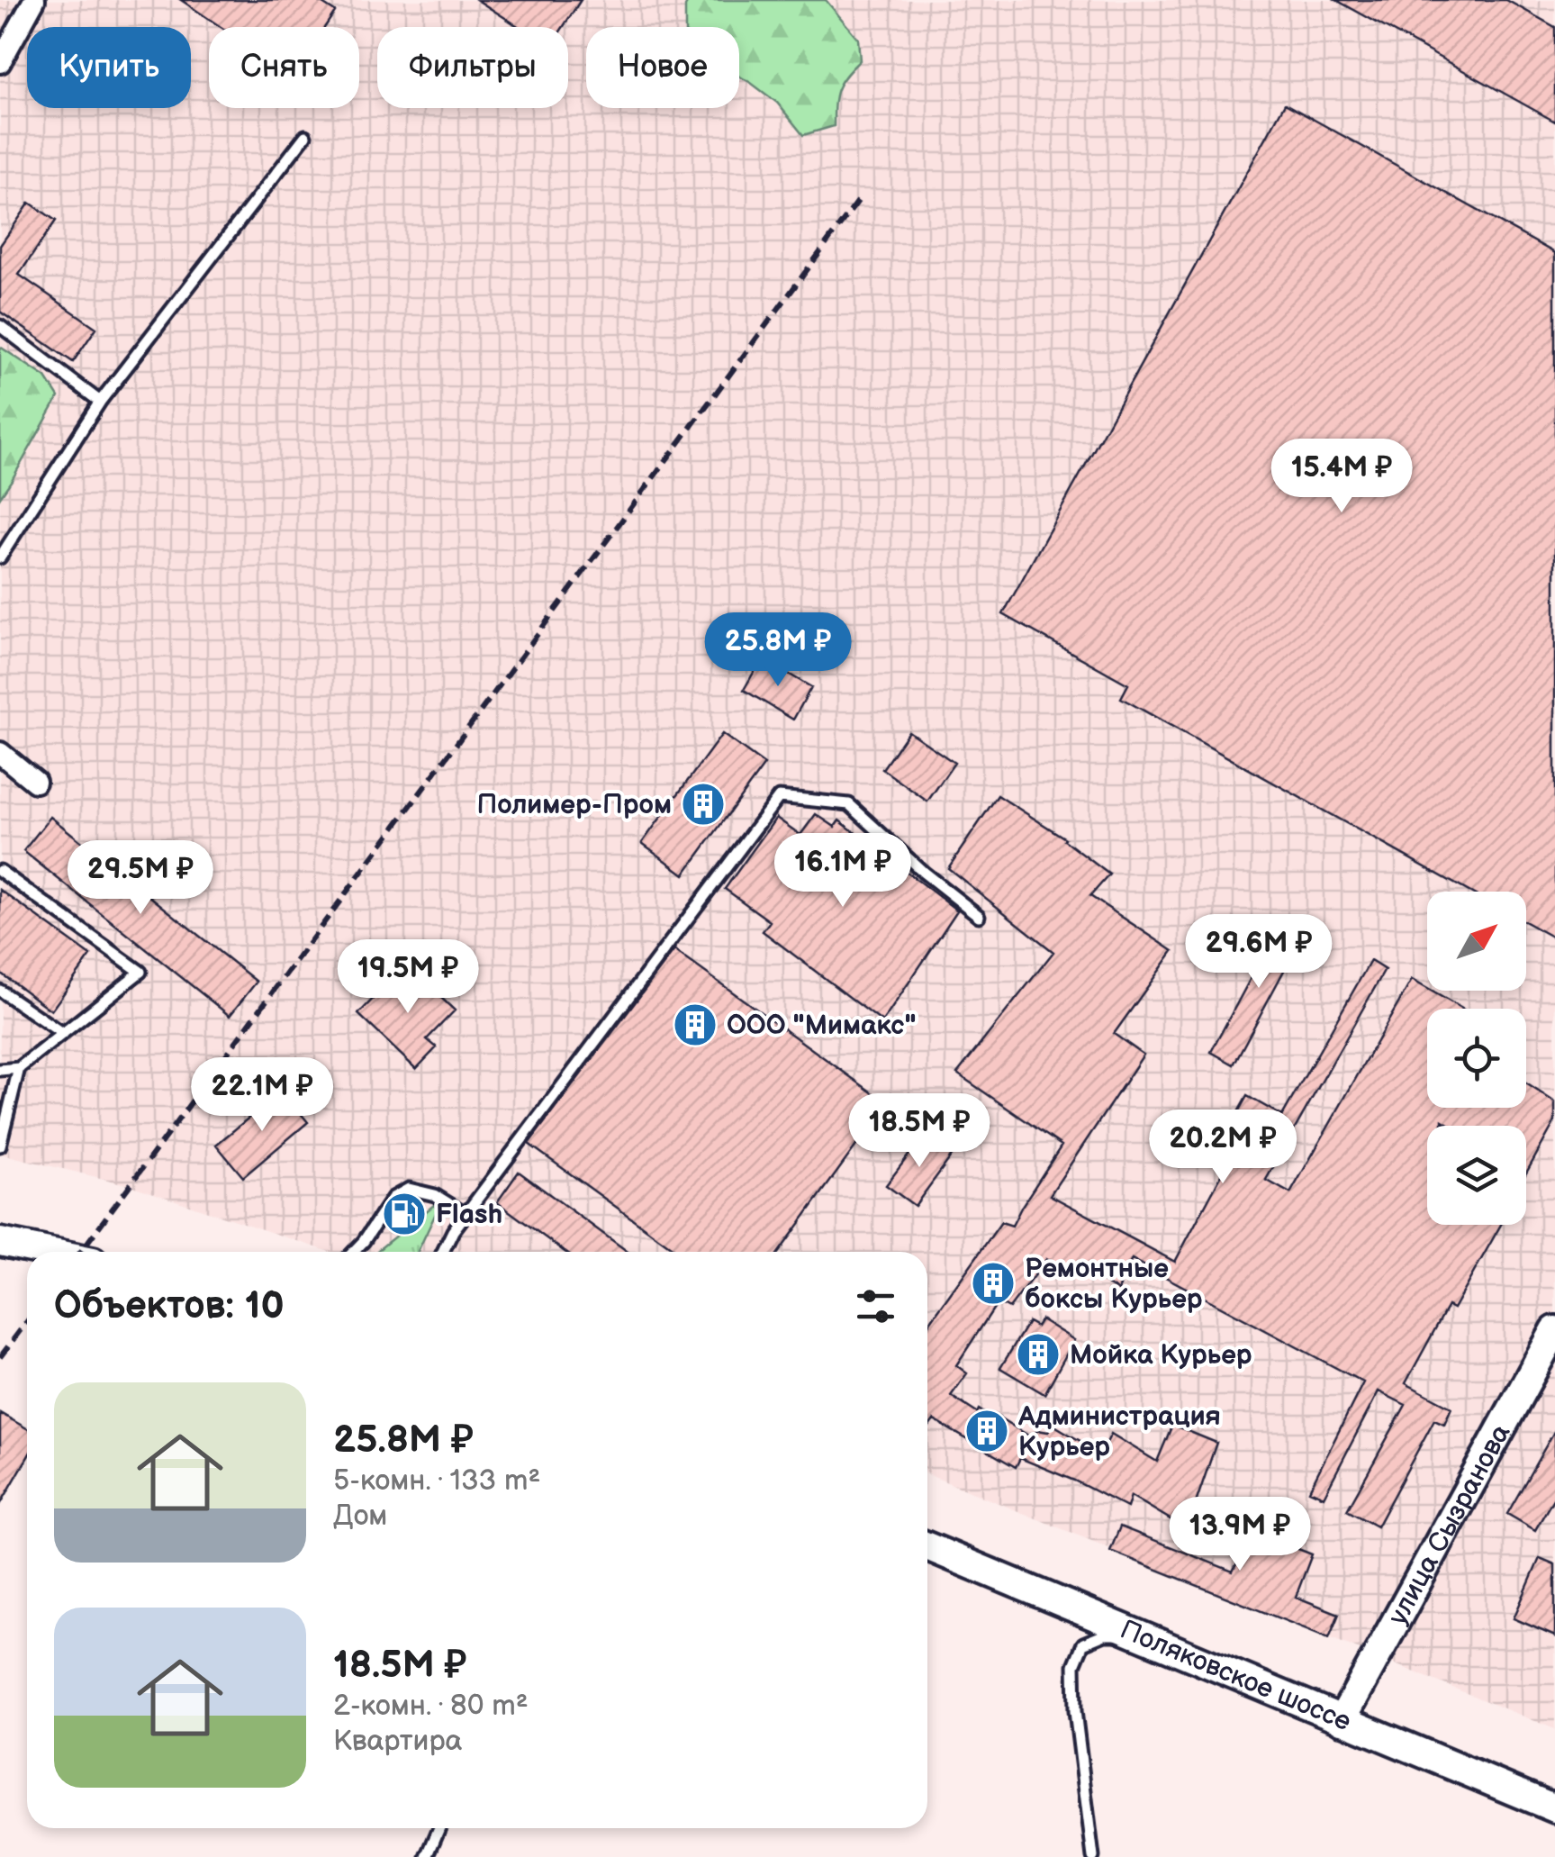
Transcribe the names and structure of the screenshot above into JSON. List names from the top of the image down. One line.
{"streets":{"main road":["улица Сызранова","Поляковское шоссе"]},"crossings":[["улица Сызранова","Поляковское шоссе"]],"places":{"building":["Полимер-Пром","ООО \"Мимакс\"","Ремонтные боксы Курьер","Мойка Курьер","Администрация Курьер"],"fuel station":["Flash"]},"north":"top right","page":{"chip":["Купить","Снять","Фильтры","Новое"],"price":["15.4M ₽","25.8M ₽","16.1M ₽","29.5M ₽","29.6M ₽","19.5M ₽","22.1M ₽","18.5M ₽","20.2M ₽","13.9M ₽"],"heading":"Объектов: 10","list":[{"name":"25.8M ₽","note":"5-комн. · 133 m² · Дом"},{"name":"18.5M ₽","note":"2-комн. · 80 m² · Квартира"}]}}
